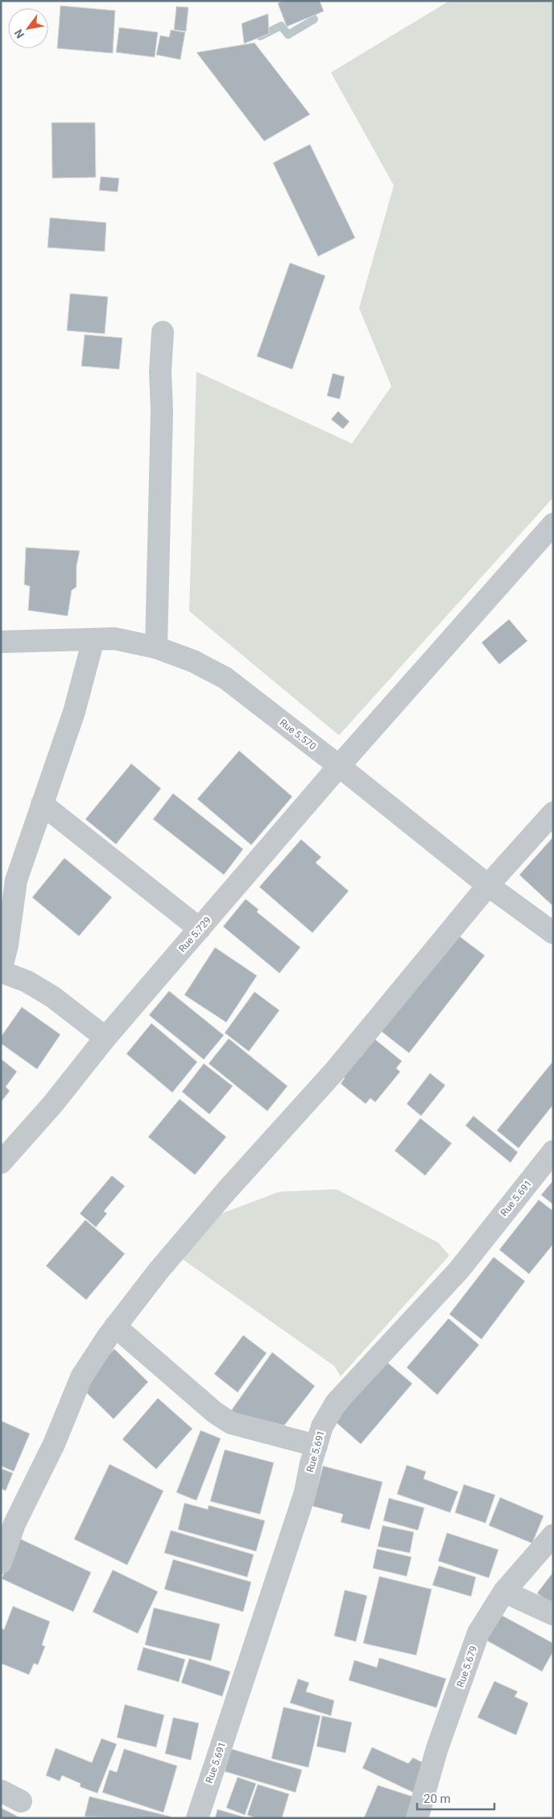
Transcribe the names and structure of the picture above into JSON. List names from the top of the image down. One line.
{"streets":{"street":["Rue 5.570","Rue 5.729","Rue 5.691","Rue 5.679"]},"crossings":[["Rue 5.570","Rue 5.729"]],"scale_bar":"20 m","north":"bottom left"}
